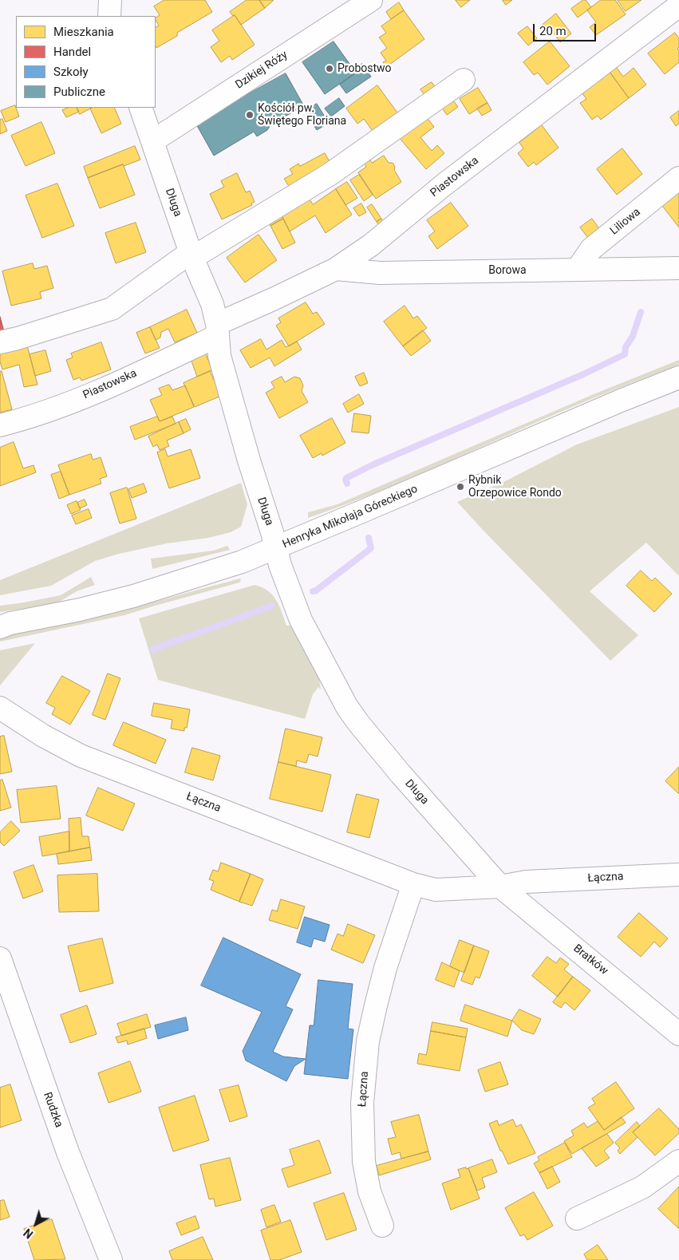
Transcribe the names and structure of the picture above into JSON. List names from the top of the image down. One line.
{"streets":{"street":["Dzikiej Róży","Piastowska","Długa","Liliowa","Borowa","Henryka Mikołaja Góreckiego","Łączna","Bratków","Rudzka"]},"crossings":[["Dzikiej Róży","Długa"],["Piastowska","Długa"],["Piastowska","Borowa"],["Długa","Henryka Mikołaja Góreckiego"],["Długa","Łączna"],["Długa","Bratków"],["Liliowa","Borowa"],["Łączna","Bratków"]],"places":["Probostwo","Kościół pw. Świętego Floriana","Rybnik Orzepowice Rondo"],"legend":["Mieszkania","Handel","Szkoły","Publiczne"],"scale_bar":"20 m","north":"bottom left"}
